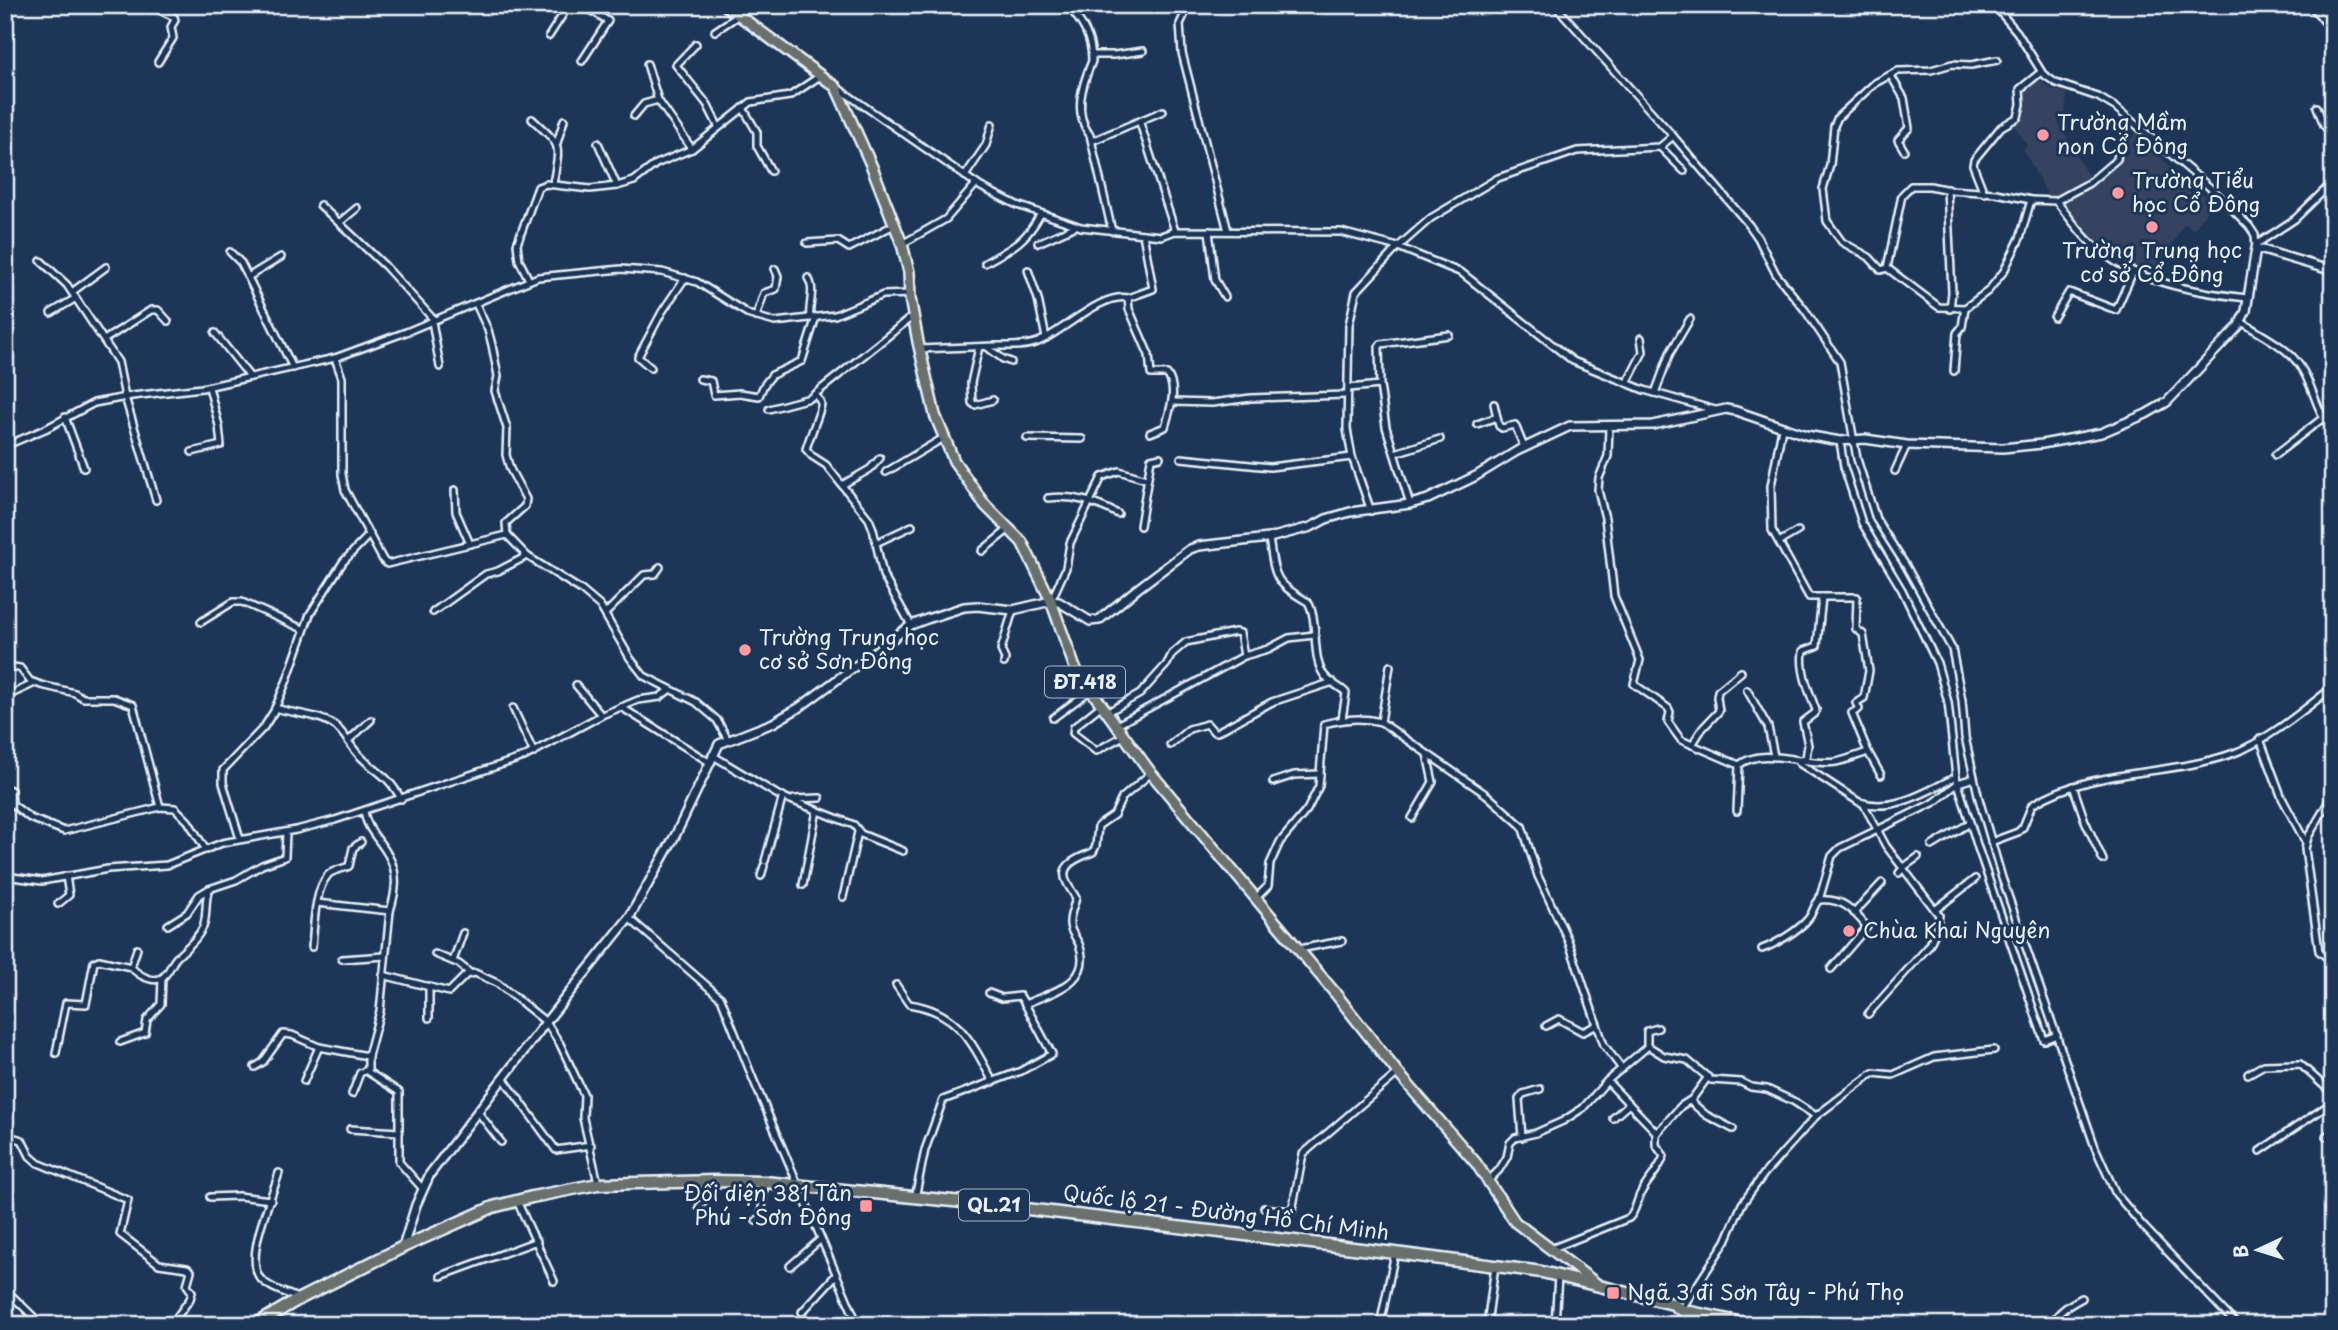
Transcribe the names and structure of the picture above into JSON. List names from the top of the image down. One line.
{"streets":{"highway":["QL.21","Quốc lộ 21 - Đường Hồ Chí Minh"],"main road":["ĐT.418"]},"crossings":[["ĐT.418","Quốc lộ 21 - Đường Hồ Chí Minh"]],"places":{"other":["Trường Mầm non Cổ Đông","Trường Tiểu học Cổ Đông","Trường Trung học cơ sở Cổ Đông","Trường Trung học cơ sở Sơn Đông","Chùa Khai Nguyên"],"transit":["Đối diện 381 Tân Phú - Sơn Đông","Ngã 3 đi Sơn Tây - Phú Thọ"]},"north":"left"}
